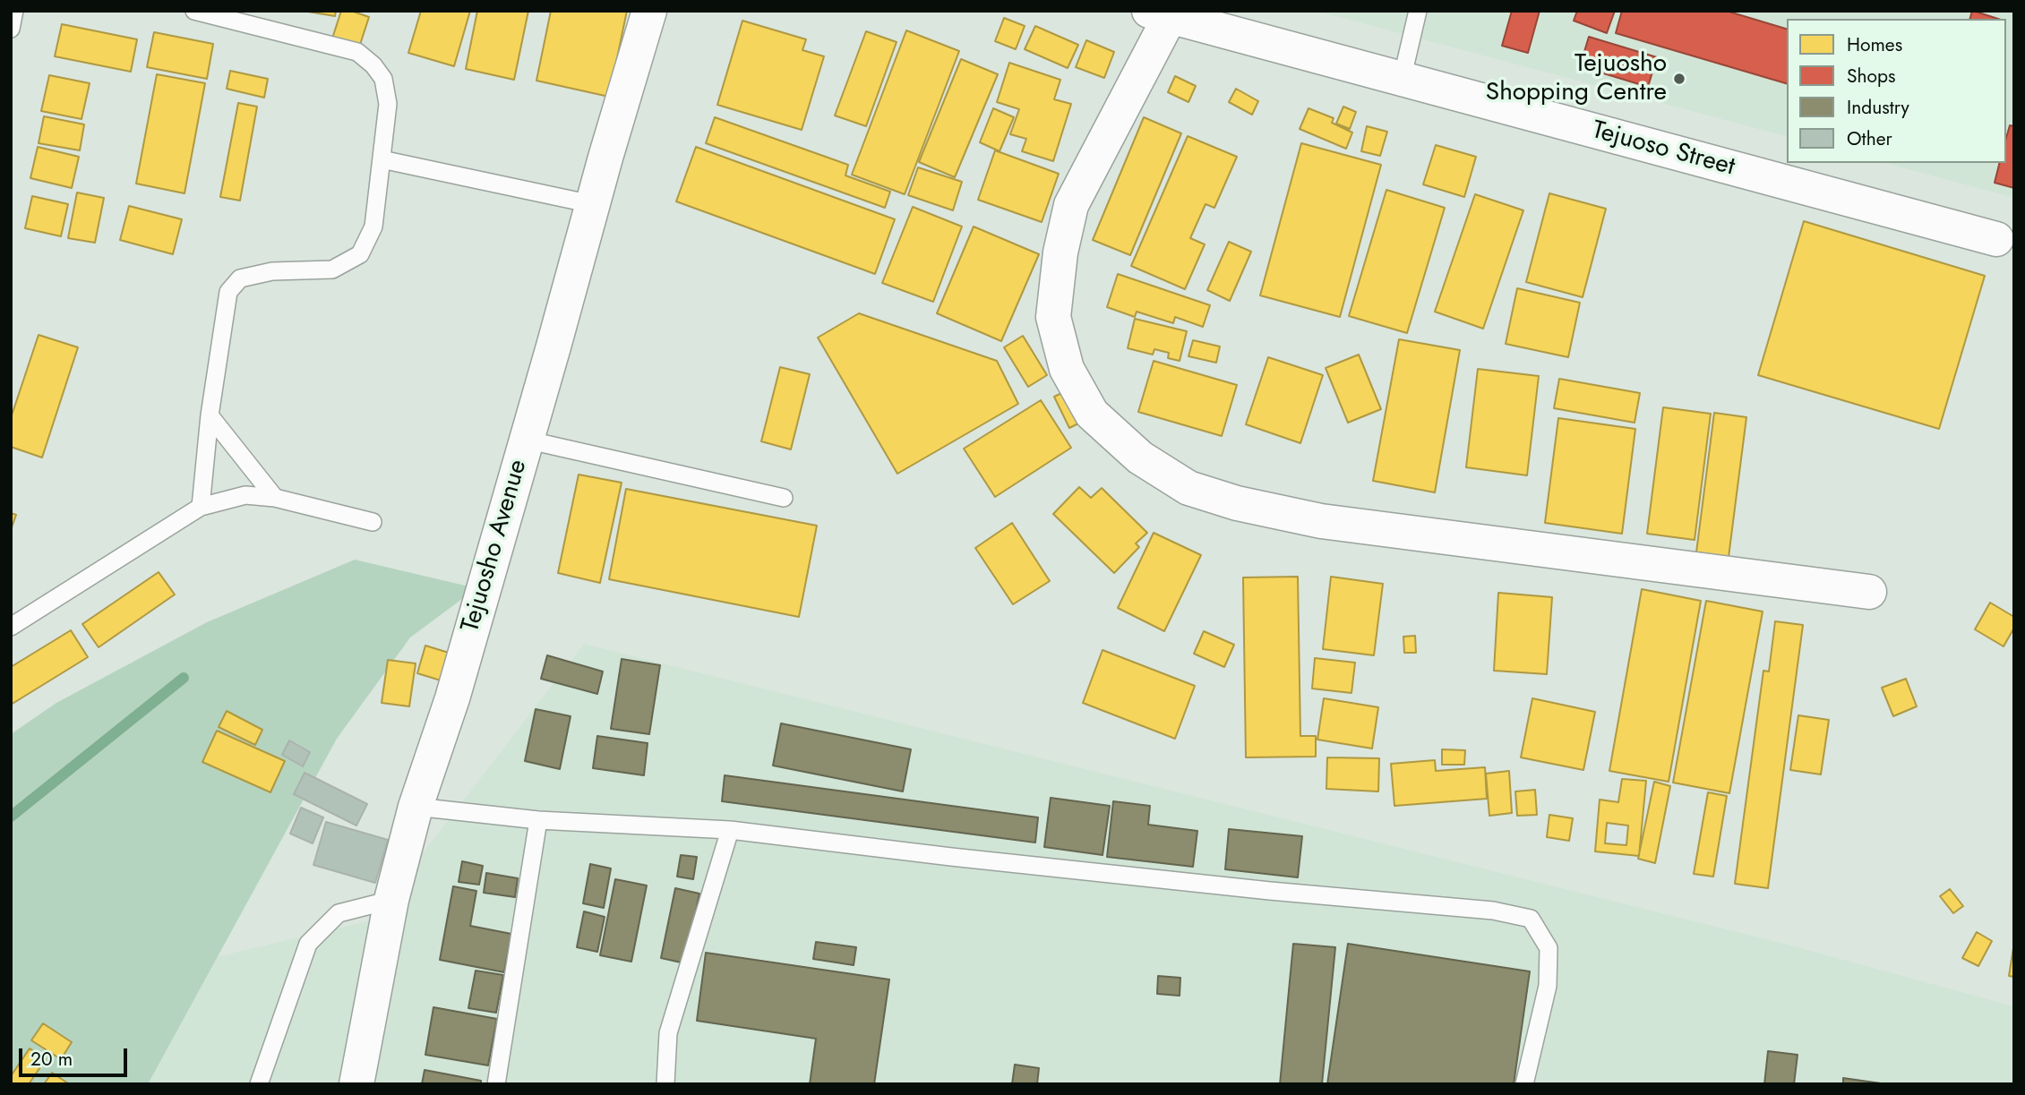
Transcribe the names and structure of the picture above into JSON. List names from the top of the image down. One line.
{"streets":{"street":["Tejuoso Street","Tejuosho Avenue"]},"places":["Tejuosho Shopping Centre"],"legend":["Homes","Shops","Industry","Other"],"scale_bar":"20 m"}
